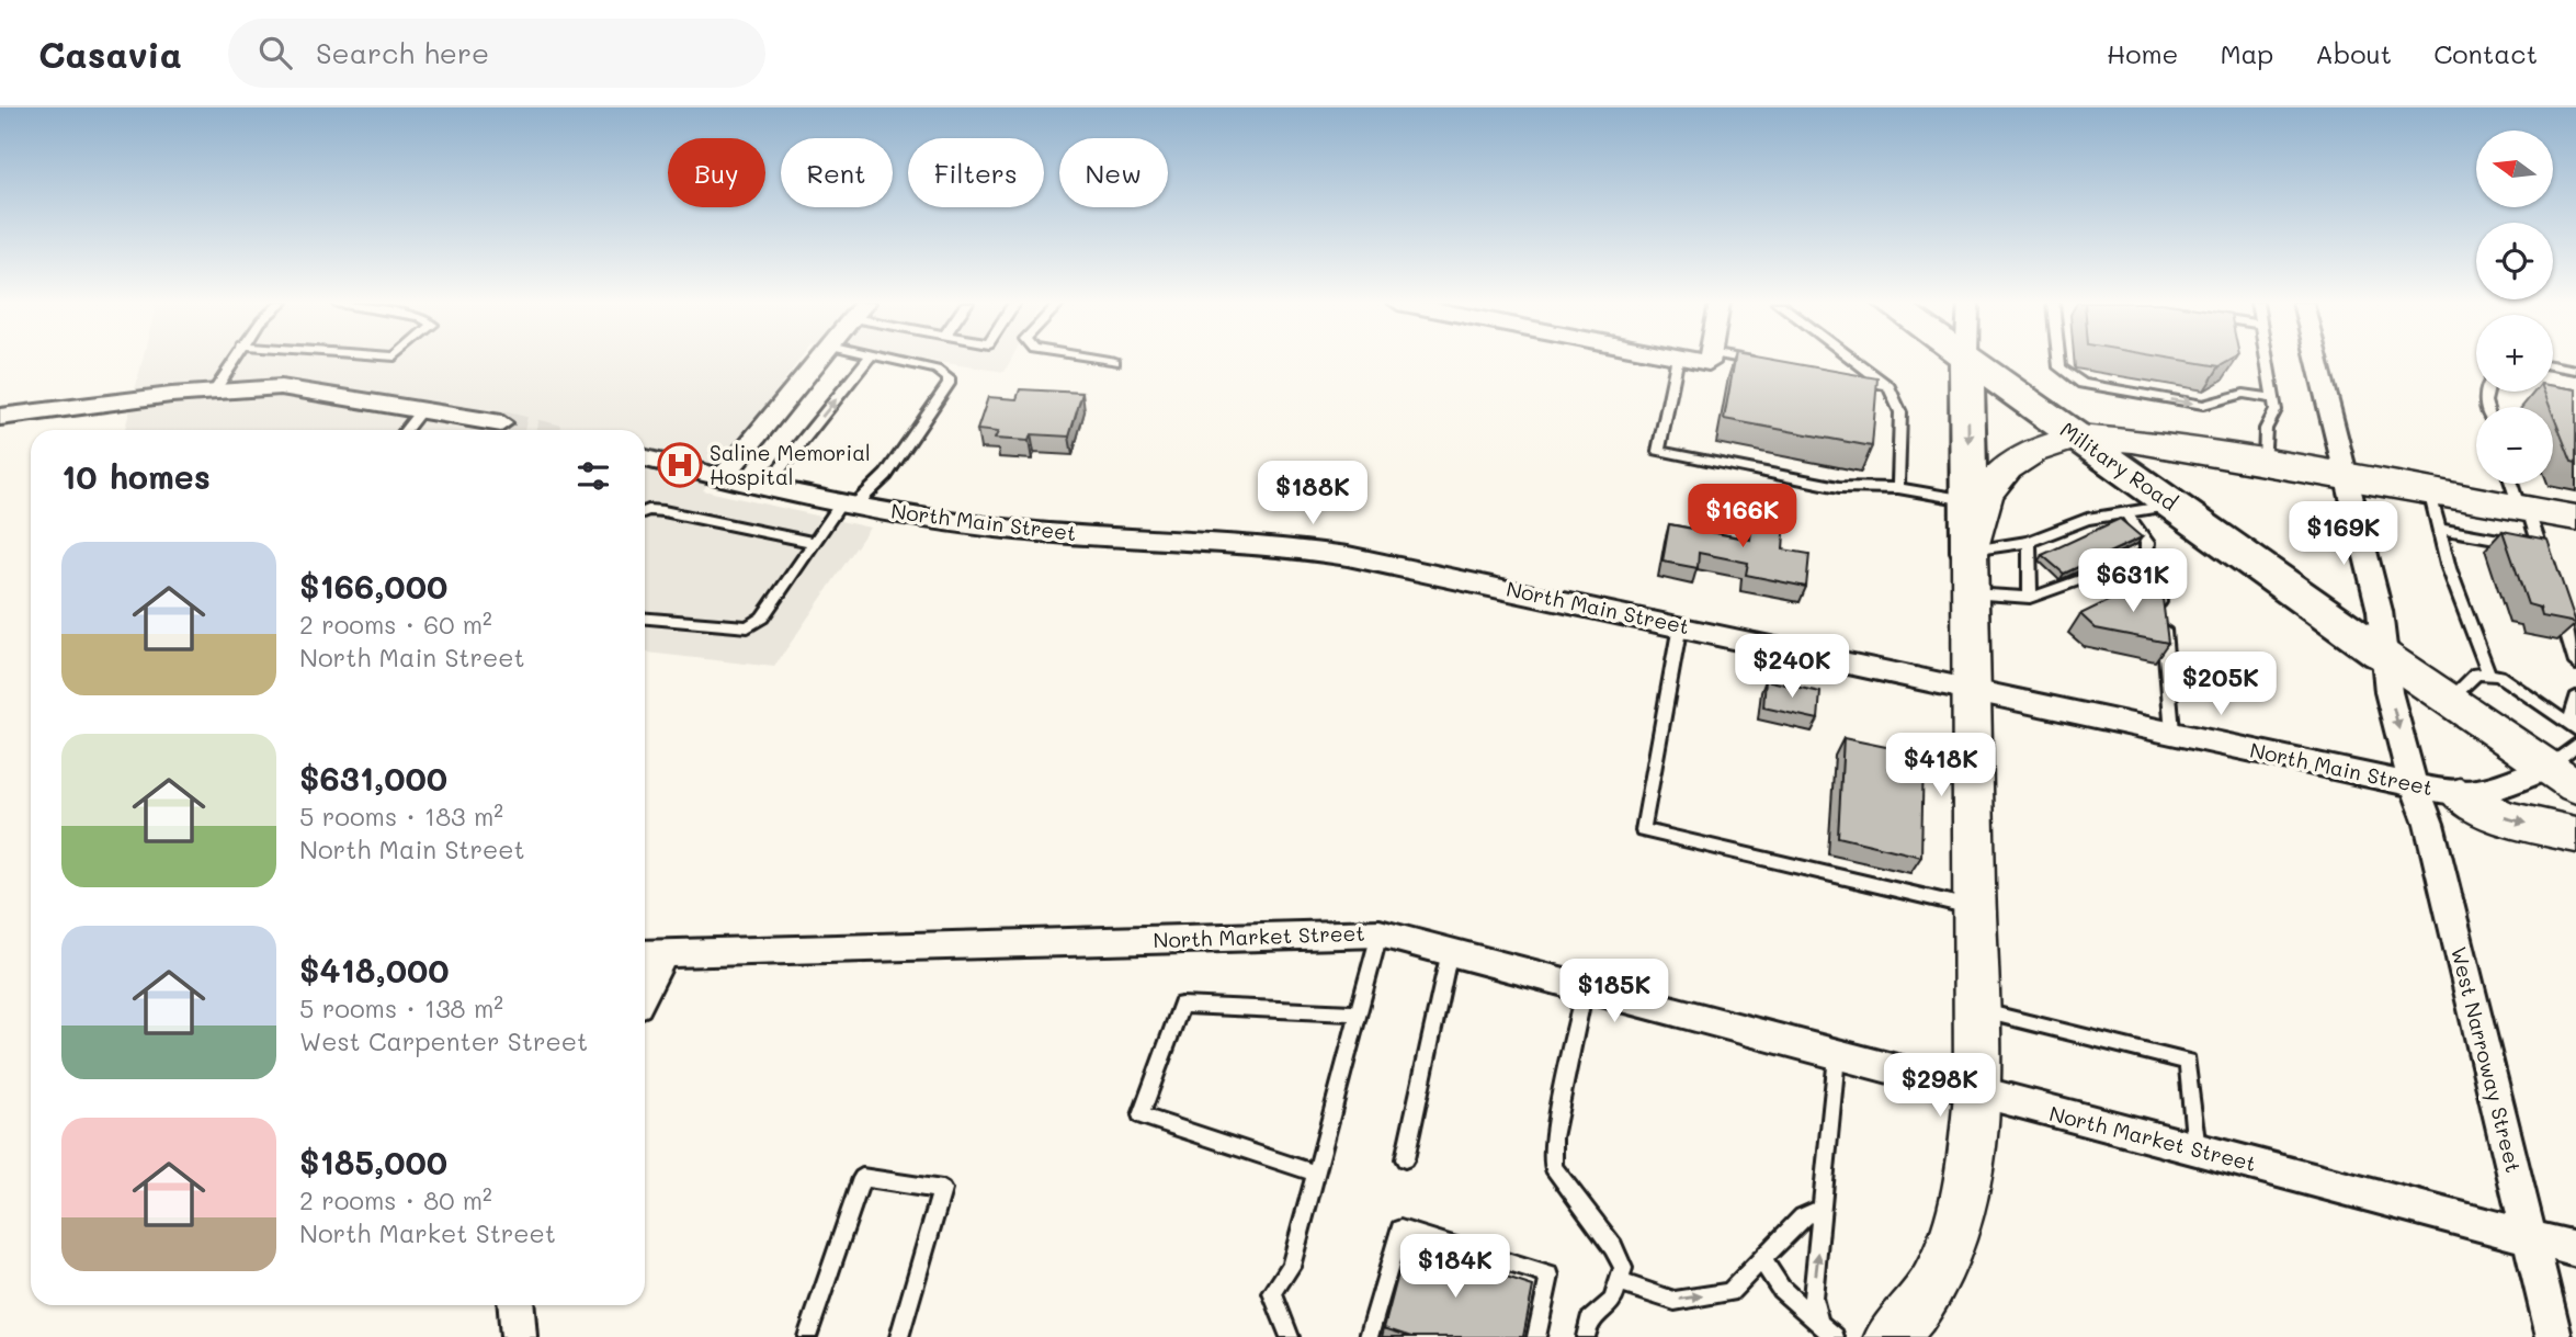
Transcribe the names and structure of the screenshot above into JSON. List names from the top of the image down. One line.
{"streets":{"main road":["Military Road"],"street":["North Main Street","North Market Street","West Narroway Street"]},"crossings":[["Military Road","North Main Street"],["Military Road","West Narroway Street"],["North Main Street","West Narroway Street"],["North Market Street","West Narroway Street"]],"places":{"hospital":["Saline Memorial Hospital"]},"north":"left","page":{"header":"Casavia","search":"Search here","nav":["Home","Map","About","Contact"],"map_buttons":["+","−"],"chip":["Buy","Rent","Filters","New"],"heading":"10 homes","price":["$188K","$166K","$169K","$631K","$240K","$205K","$418K","$185K","$298K","$184K"],"list":[{"name":"$166,000","note":"2 rooms · 60 m² · North Main Street"},{"name":"$631,000","note":"5 rooms · 183 m² · North Main Street"},{"name":"$418,000","note":"5 rooms · 138 m² · West Carpenter Street"},{"name":"$185,000","note":"2 rooms · 80 m² · North Market Street"}]}}
